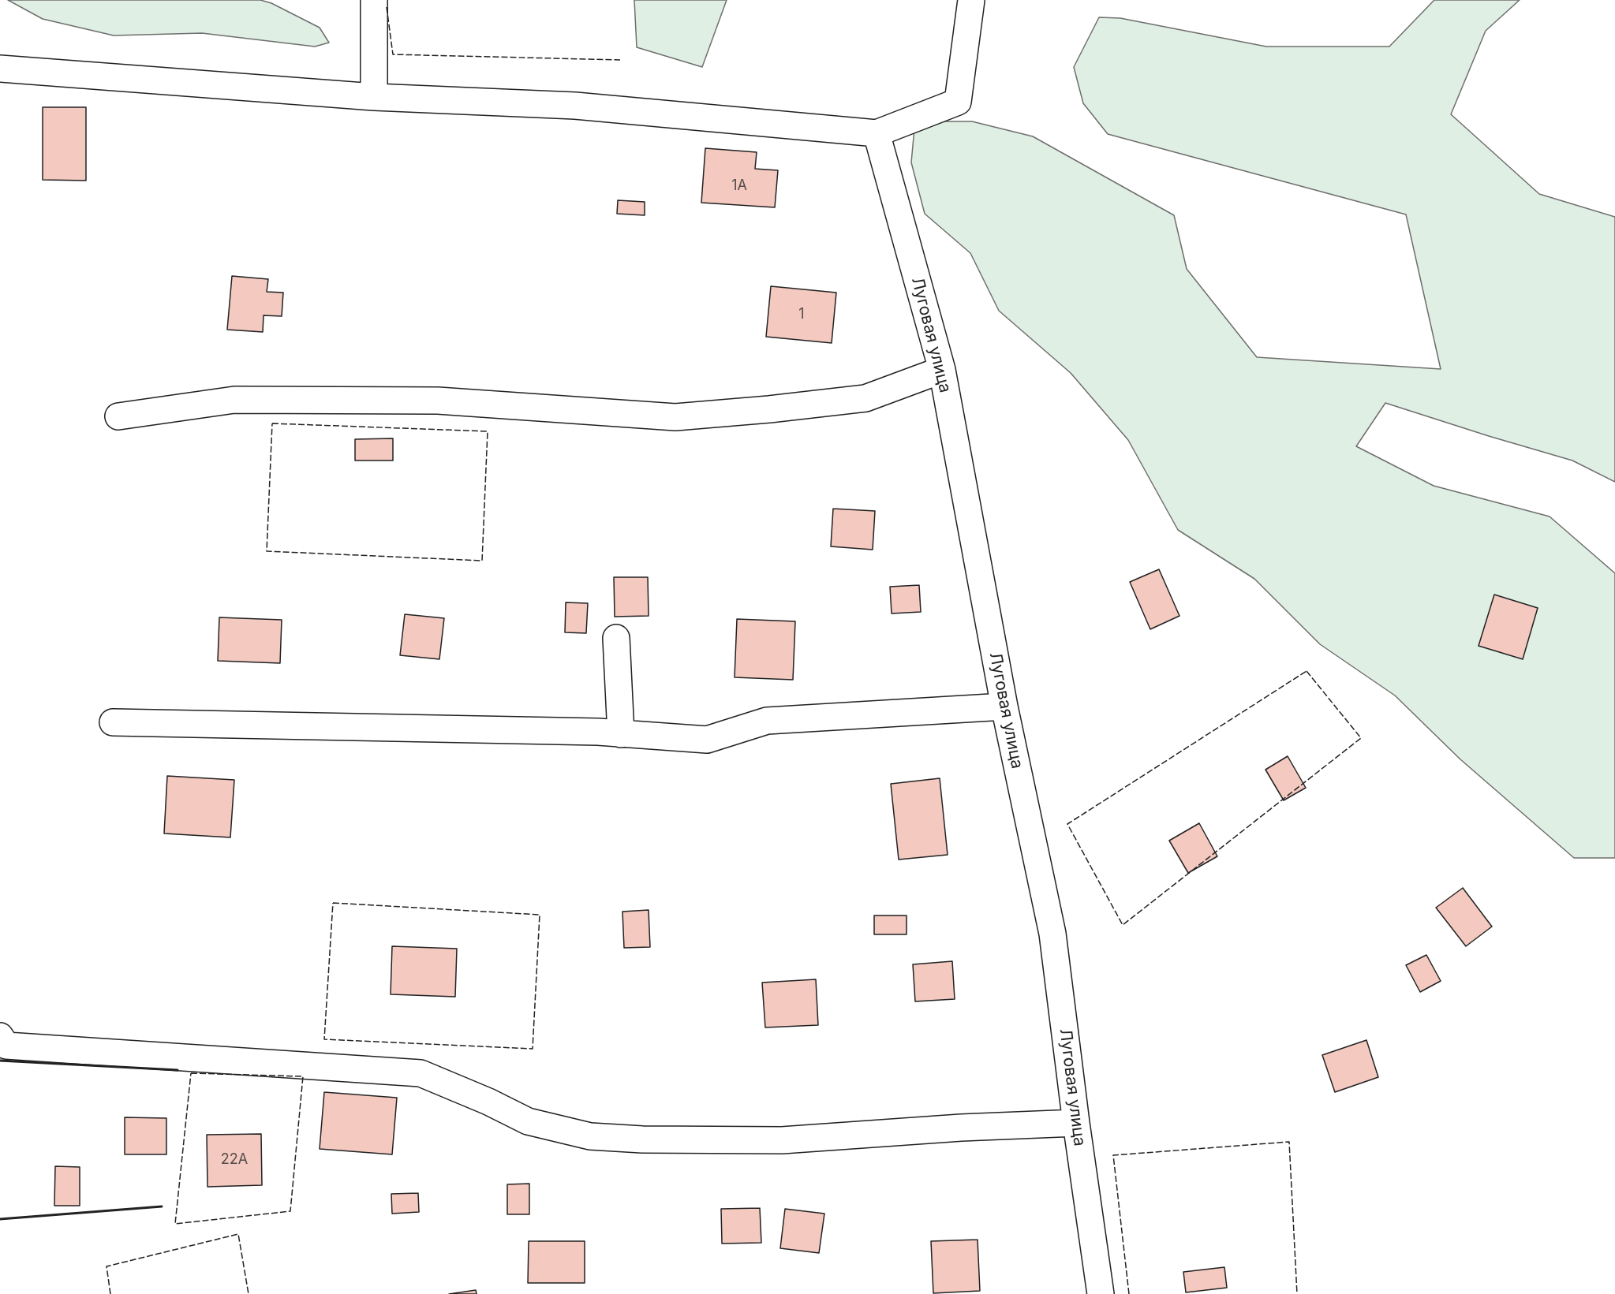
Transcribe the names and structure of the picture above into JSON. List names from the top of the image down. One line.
{"streets":{"street":["Луговая улица"]},"house_numbers":["1А","1","22А"]}
